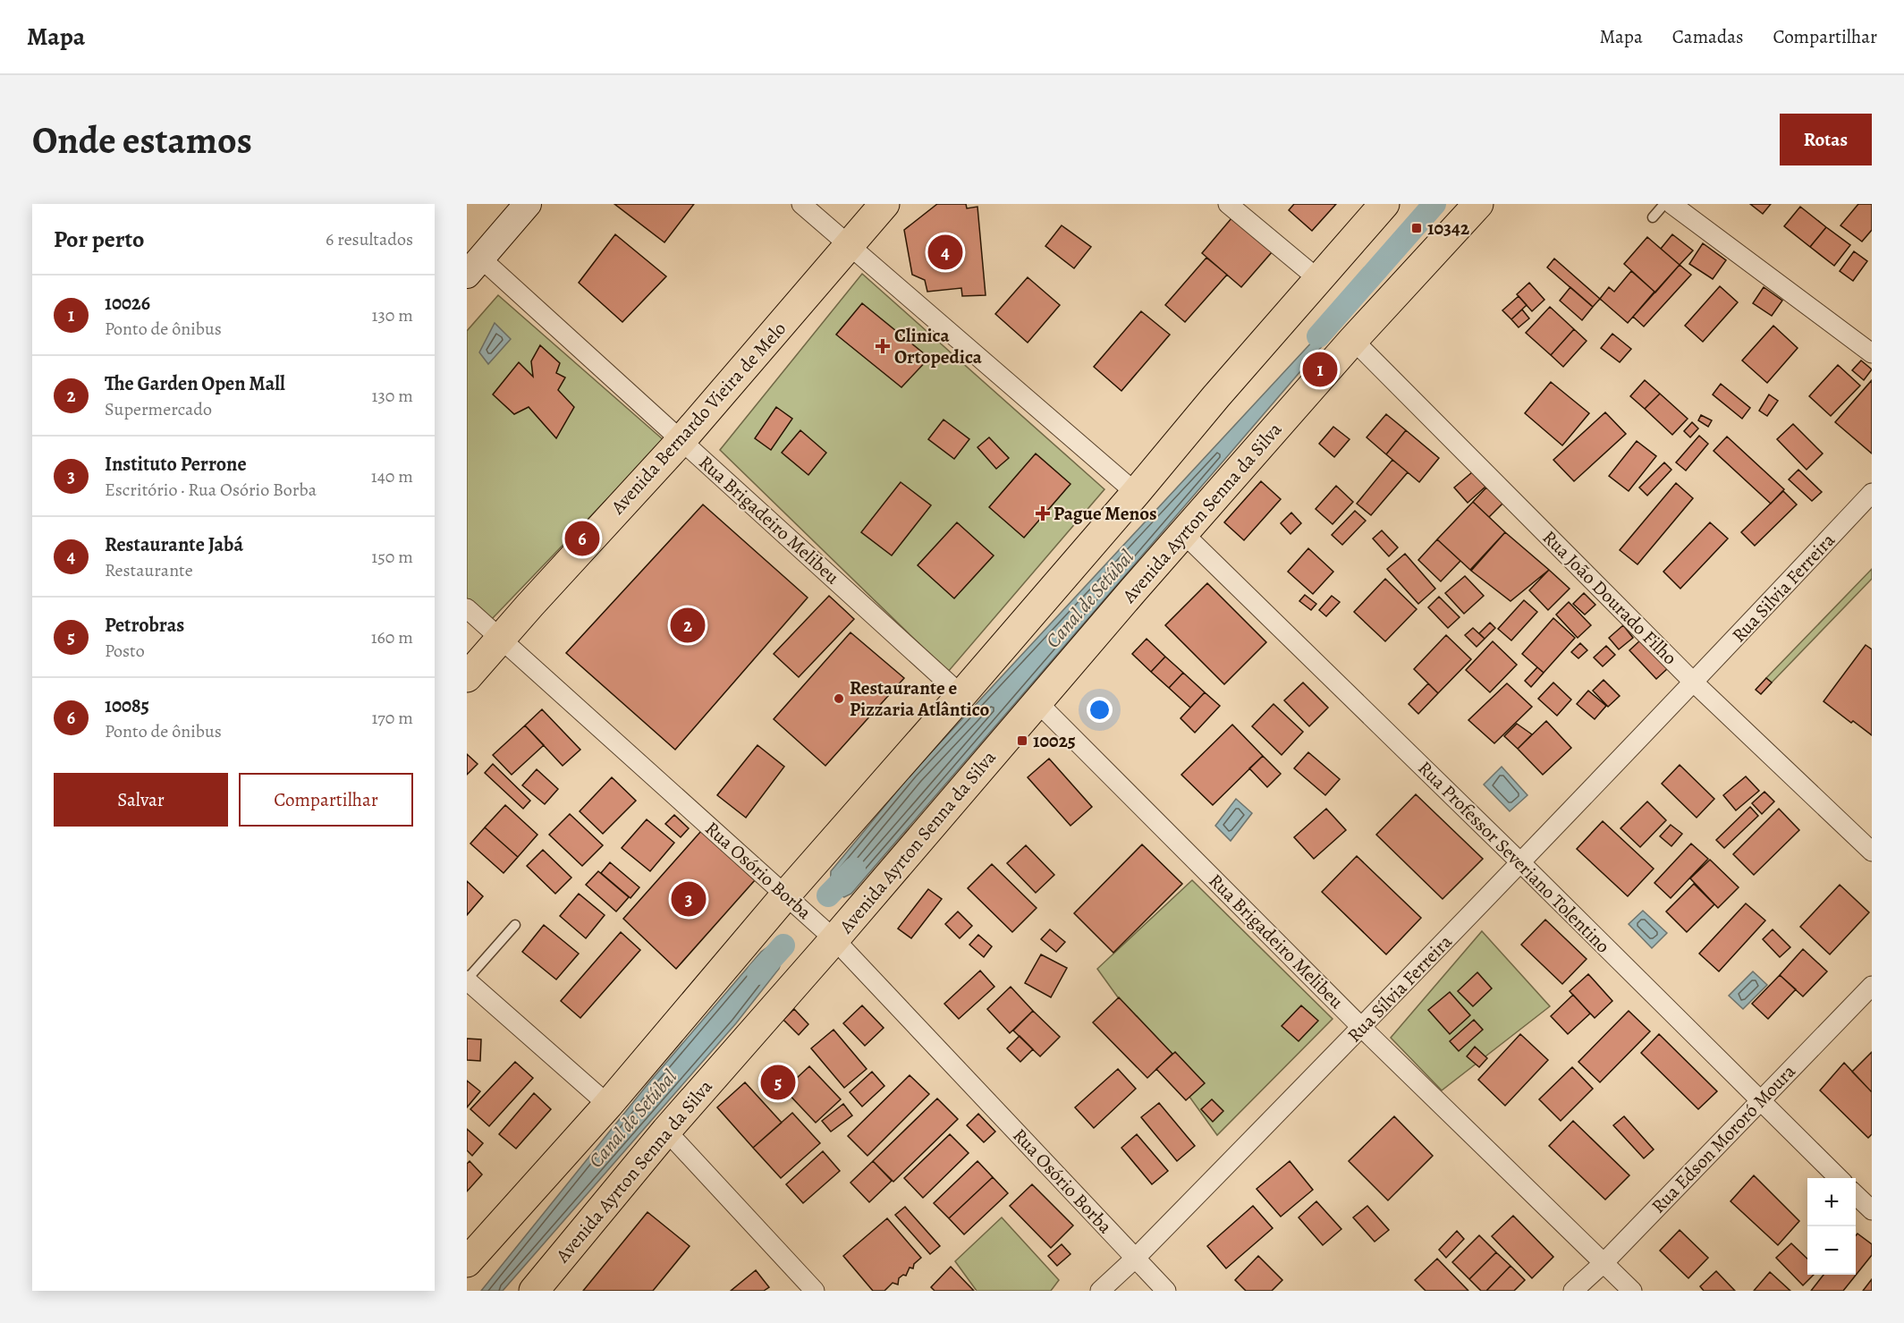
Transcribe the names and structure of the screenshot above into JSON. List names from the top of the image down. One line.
{"streets":{"main road":["Avenida Bernardo Vieira de Melo","Avenida Ayrton Senna da Silva"],"street":["Rua Brigadeiro Melibeu","Rua Silvia Ferreira","Rua João Dourado Filho","Rua Professor Severiano Tolentino","Rua Osório Borba","Rua Sílvia Ferreira","Rua Edson Mororó Moura"]},"crossings":[["Avenida Bernardo Vieira de Melo","Rua Brigadeiro Melibeu"],["Avenida Bernardo Vieira de Melo","Rua Osório Borba"],["Avenida Ayrton Senna da Silva","Rua Brigadeiro Melibeu"],["Avenida Ayrton Senna da Silva","Rua João Dourado Filho"],["Avenida Ayrton Senna da Silva","Rua Professor Severiano Tolentino"],["Avenida Ayrton Senna da Silva","Rua Osório Borba"],["Rua Brigadeiro Melibeu","Rua Sílvia Ferreira"],["Rua Brigadeiro Melibeu","Rua Edson Mororó Moura"],["Rua Silvia Ferreira","Rua João Dourado Filho"],["Rua Silvia Ferreira","Rua Sílvia Ferreira"],["Rua João Dourado Filho","Rua Sílvia Ferreira"],["Rua Professor Severiano Tolentino","Rua Sílvia Ferreira"],["Rua Professor Severiano Tolentino","Rua Edson Mororó Moura"],["Rua Osório Borba","Rua Sílvia Ferreira"]],"water":["Canal de Setúbal"],"places":{"transit":["10342","10025"],"health":["Clinica Ortopedica","Pague Menos"],"other":["Restaurante e Pizzaria Atlântico"]},"page":{"header":"Mapa","nav":["Mapa","Camadas","Compartilhar"],"buttons":["Rotas",["Salvar","Compartilhar"]],"title":"Onde estamos","heading":["Por perto","6 resultados"],"pins":["4","1","6","2","3","5"],"list":[{"mark":"1","name":"10026","note":"Ponto de ônibus","value":"130 m"},{"mark":"2","name":"The Garden Open Mall","note":"Supermercado","value":"130 m"},{"mark":"3","name":"Instituto Perrone","note":"Escritório · Rua Osório Borba","value":"140 m"},{"mark":"4","name":"Restaurante Jabá","note":"Restaurante","value":"150 m"},{"mark":"5","name":"Petrobras","note":"Posto","value":"160 m"},{"mark":"6","name":"10085","note":"Ponto de ônibus","value":"170 m"}],"map_buttons":["+","−"]}}
